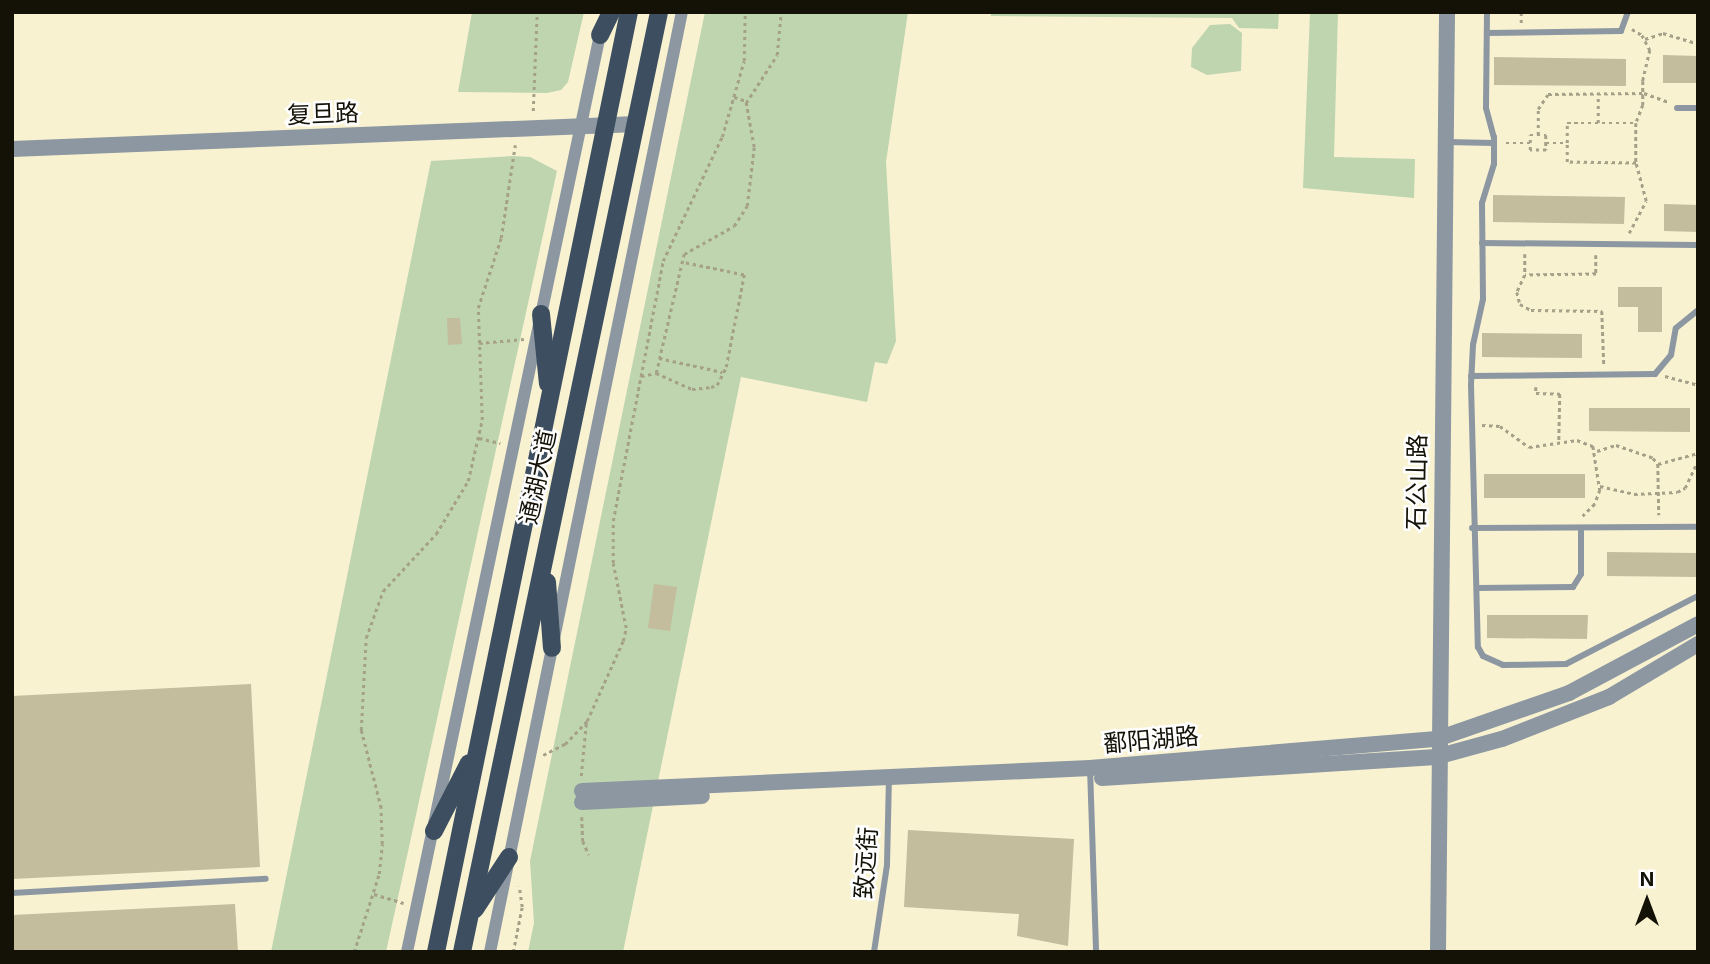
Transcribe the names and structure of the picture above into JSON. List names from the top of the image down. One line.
{"streets":{"main road":["通湖大道"],"street":["复旦路","石公山路","鄱阳湖路"],"lane":["致远街"]},"crossings":[["复旦路","通湖大道"],["石公山路","鄱阳湖路"],["鄱阳湖路","致远街"]],"north":"top"}
